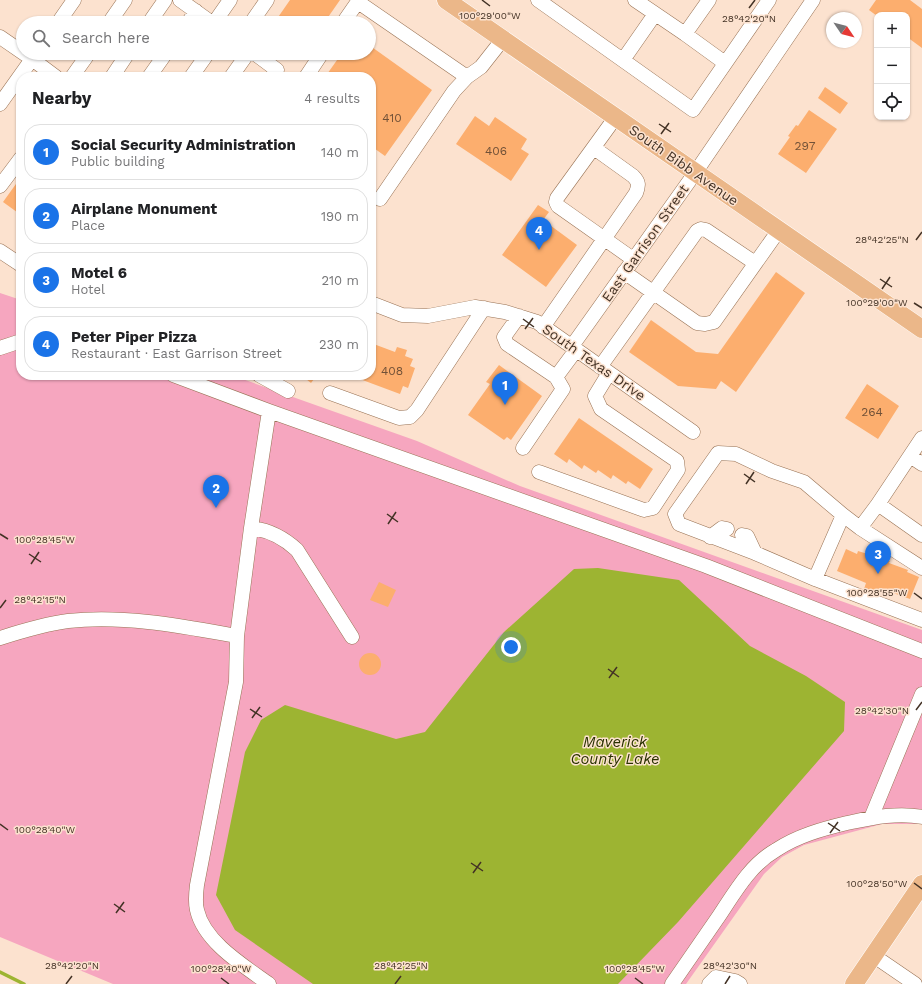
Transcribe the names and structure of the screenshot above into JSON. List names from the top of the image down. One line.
{"streets":{"main road":["South Bibb Avenue"],"street":["East Garrison Street","South Texas Drive"]},"crossings":[["South Bibb Avenue","East Garrison Street"],["East Garrison Street","South Texas Drive"]],"water":["Maverick County Lake"],"house_numbers":["410","297","406","408","264"],"north":"bottom right","page":{"map_buttons":["+","−"],"search":"Search here","heading":["Nearby","4 results"],"list":[{"mark":"1","name":"Social Security Administration","note":"Public building","value":"140 m"},{"mark":"2","name":"Airplane Monument","note":"Place","value":"190 m"},{"mark":"3","name":"Motel 6","note":"Hotel","value":"210 m"},{"mark":"4","name":"Peter Piper Pizza","note":"Restaurant · East Garrison Street","value":"230 m"}],"pins":["4","1","2","3"]},"coordinates":["100°29'00\"W","28°42'20\"N","28°42'25\"N","100°28'45\"W","100°28'55\"W","28°42'15\"N","28°42'30\"N","100°28'40\"W","100°28'50\"W"]}
